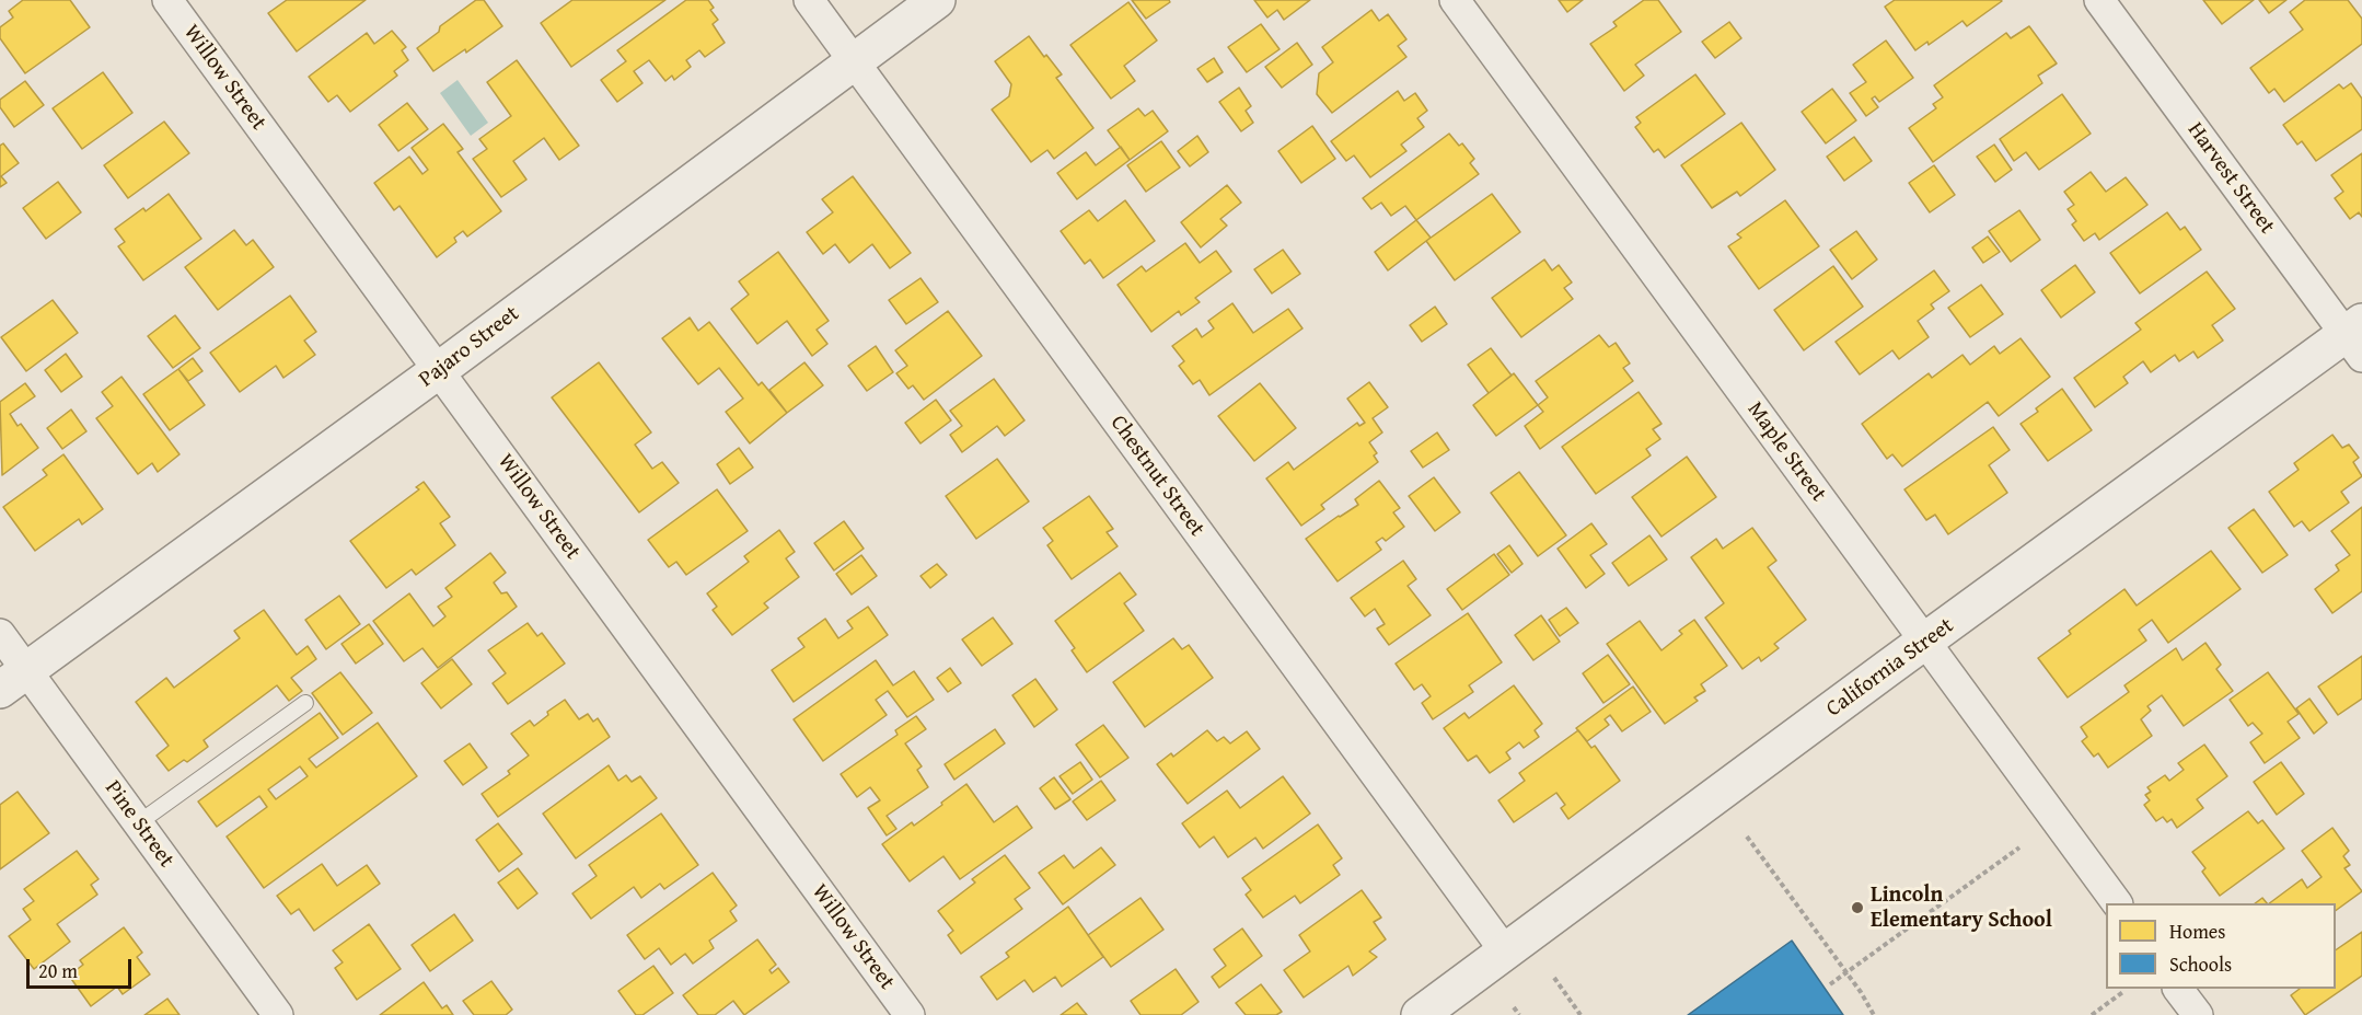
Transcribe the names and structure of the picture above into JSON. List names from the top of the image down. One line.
{"streets":{"street":["Willow Street","Harvest Street","Pajaro Street","Maple Street","Chestnut Street","California Street","Pine Street"]},"crossings":[["Willow Street","Pajaro Street"],["Harvest Street","California Street"],["Pajaro Street","Chestnut Street"],["Pajaro Street","Pine Street"],["Maple Street","California Street"],["Chestnut Street","California Street"]],"places":["Lincoln Elementary School"],"legend":["Homes","Schools"],"scale_bar":"20 m"}
